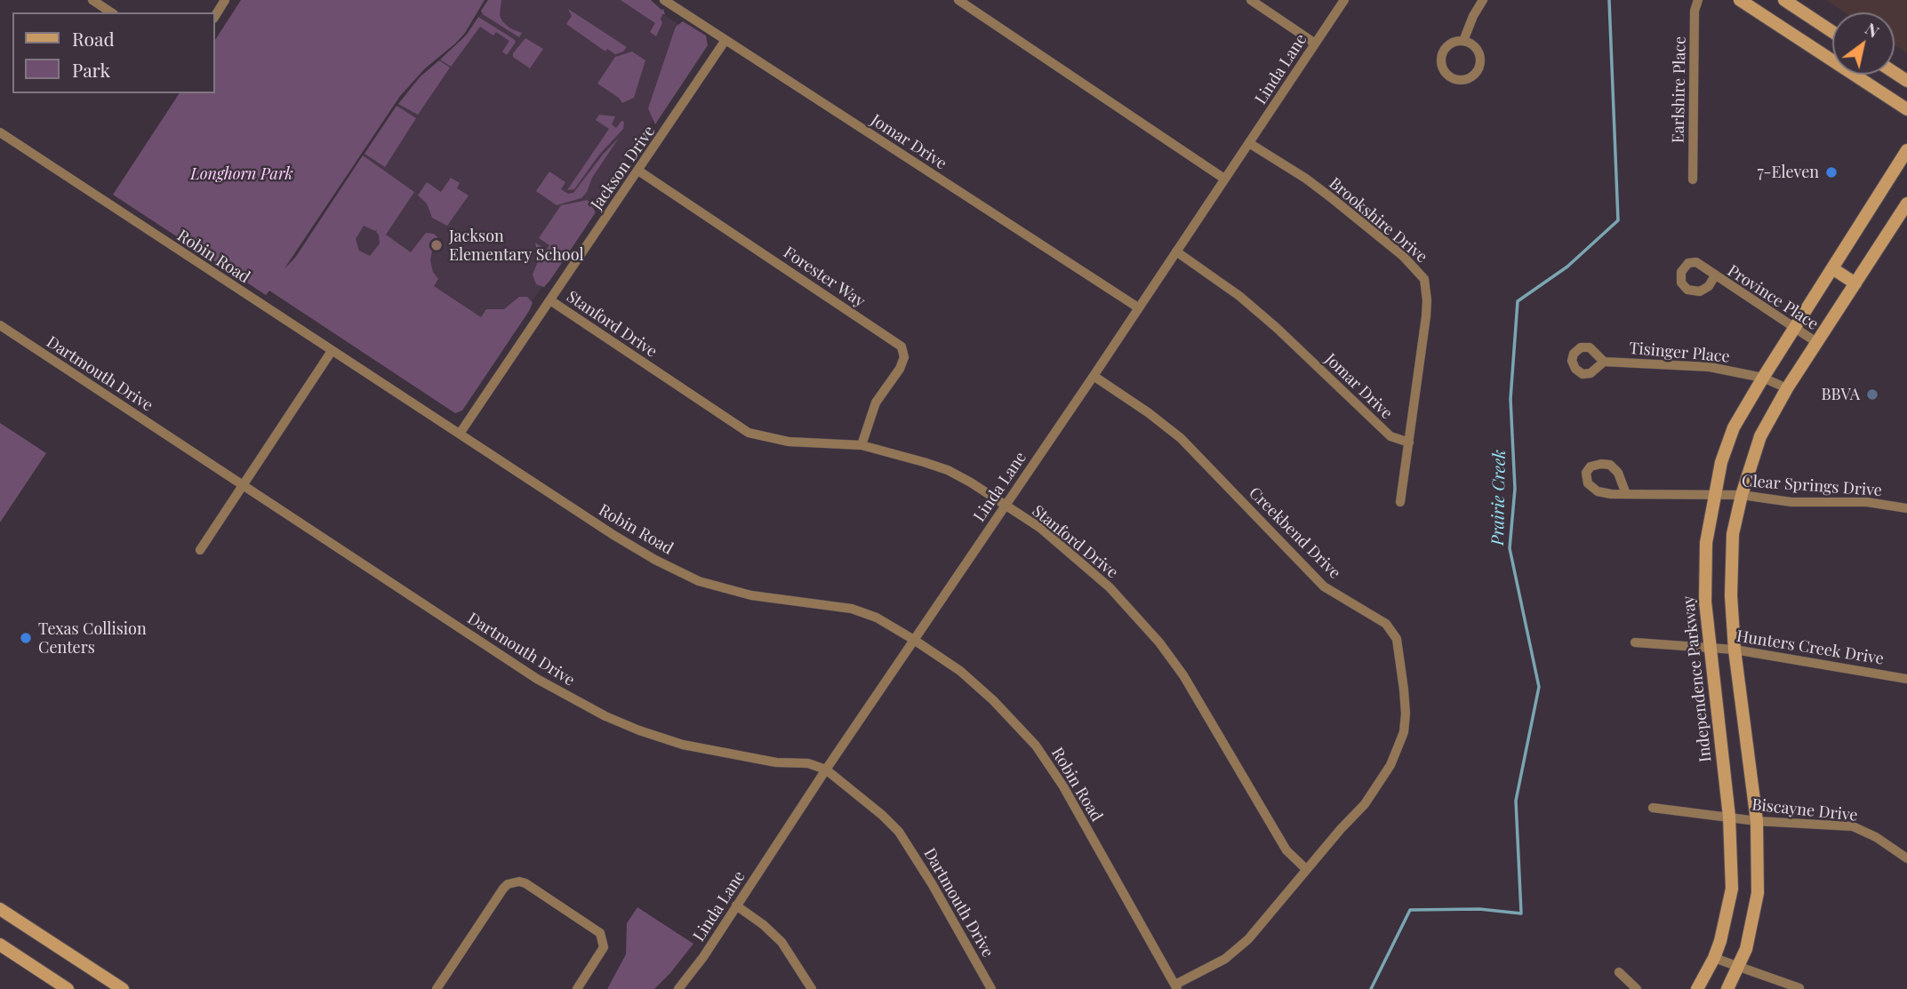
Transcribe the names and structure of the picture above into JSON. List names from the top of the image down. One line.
{"streets":{"main road":["Independence Parkway"],"street":["Linda Lane","Earlshire Place","Jomar Drive","Jackson Drive","Brookshire Drive","Robin Road","Forester Way","Province Place","Stanford Drive","Tisinger Place","Dartmouth Drive","Clear Springs Drive","Creekbend Drive","Hunters Creek Drive","Biscayne Drive"]},"crossings":[["Linda Lane","Jomar Drive"],["Linda Lane","Brookshire Drive"],["Linda Lane","Robin Road"],["Linda Lane","Stanford Drive"],["Linda Lane","Dartmouth Drive"],["Linda Lane","Creekbend Drive"],["Jomar Drive","Jackson Drive"],["Jomar Drive","Brookshire Drive"],["Jackson Drive","Robin Road"],["Jackson Drive","Forester Way"],["Jackson Drive","Stanford Drive"],["Robin Road","Creekbend Drive"],["Forester Way","Stanford Drive"],["Province Place","Independence Parkway"],["Stanford Drive","Creekbend Drive"],["Tisinger Place","Independence Parkway"],["Clear Springs Drive","Independence Parkway"],["Hunters Creek Drive","Independence Parkway"],["Independence Parkway","Biscayne Drive"]],"water":["Prairie Creek"],"parks":["Longhorn Park"],"places":["7-Eleven","Jackson Elementary School","BBVA","Texas Collision Centers"],"legend":["Road","Park"],"north":"top right"}
